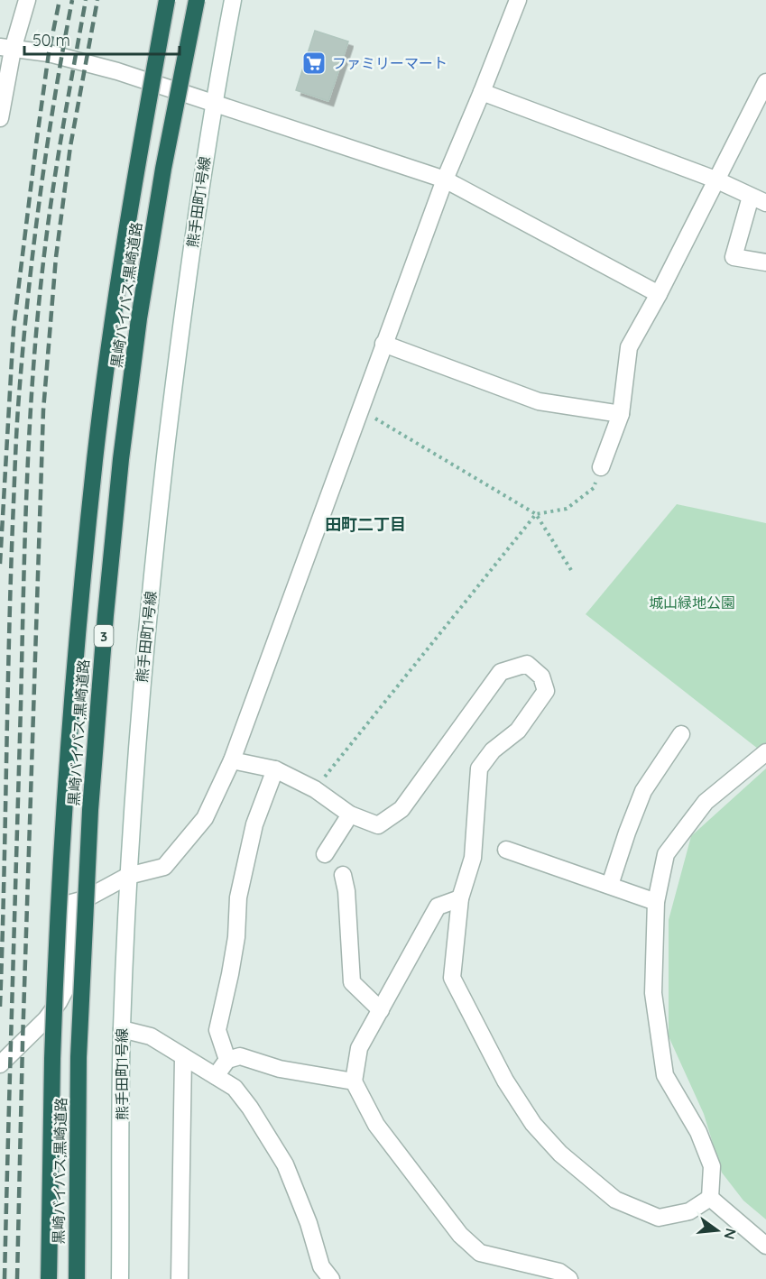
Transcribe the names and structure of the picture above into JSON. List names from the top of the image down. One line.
{"streets":{"highway":["黒崎バイパス;黒崎道路","3"],"street":["熊手田町1号線"]},"districts":["田町二丁目"],"parks":["城山緑地公園"],"places":{"supermarket":["ファミリーマート"]},"scale_bar":"50 m","north":"right"}
